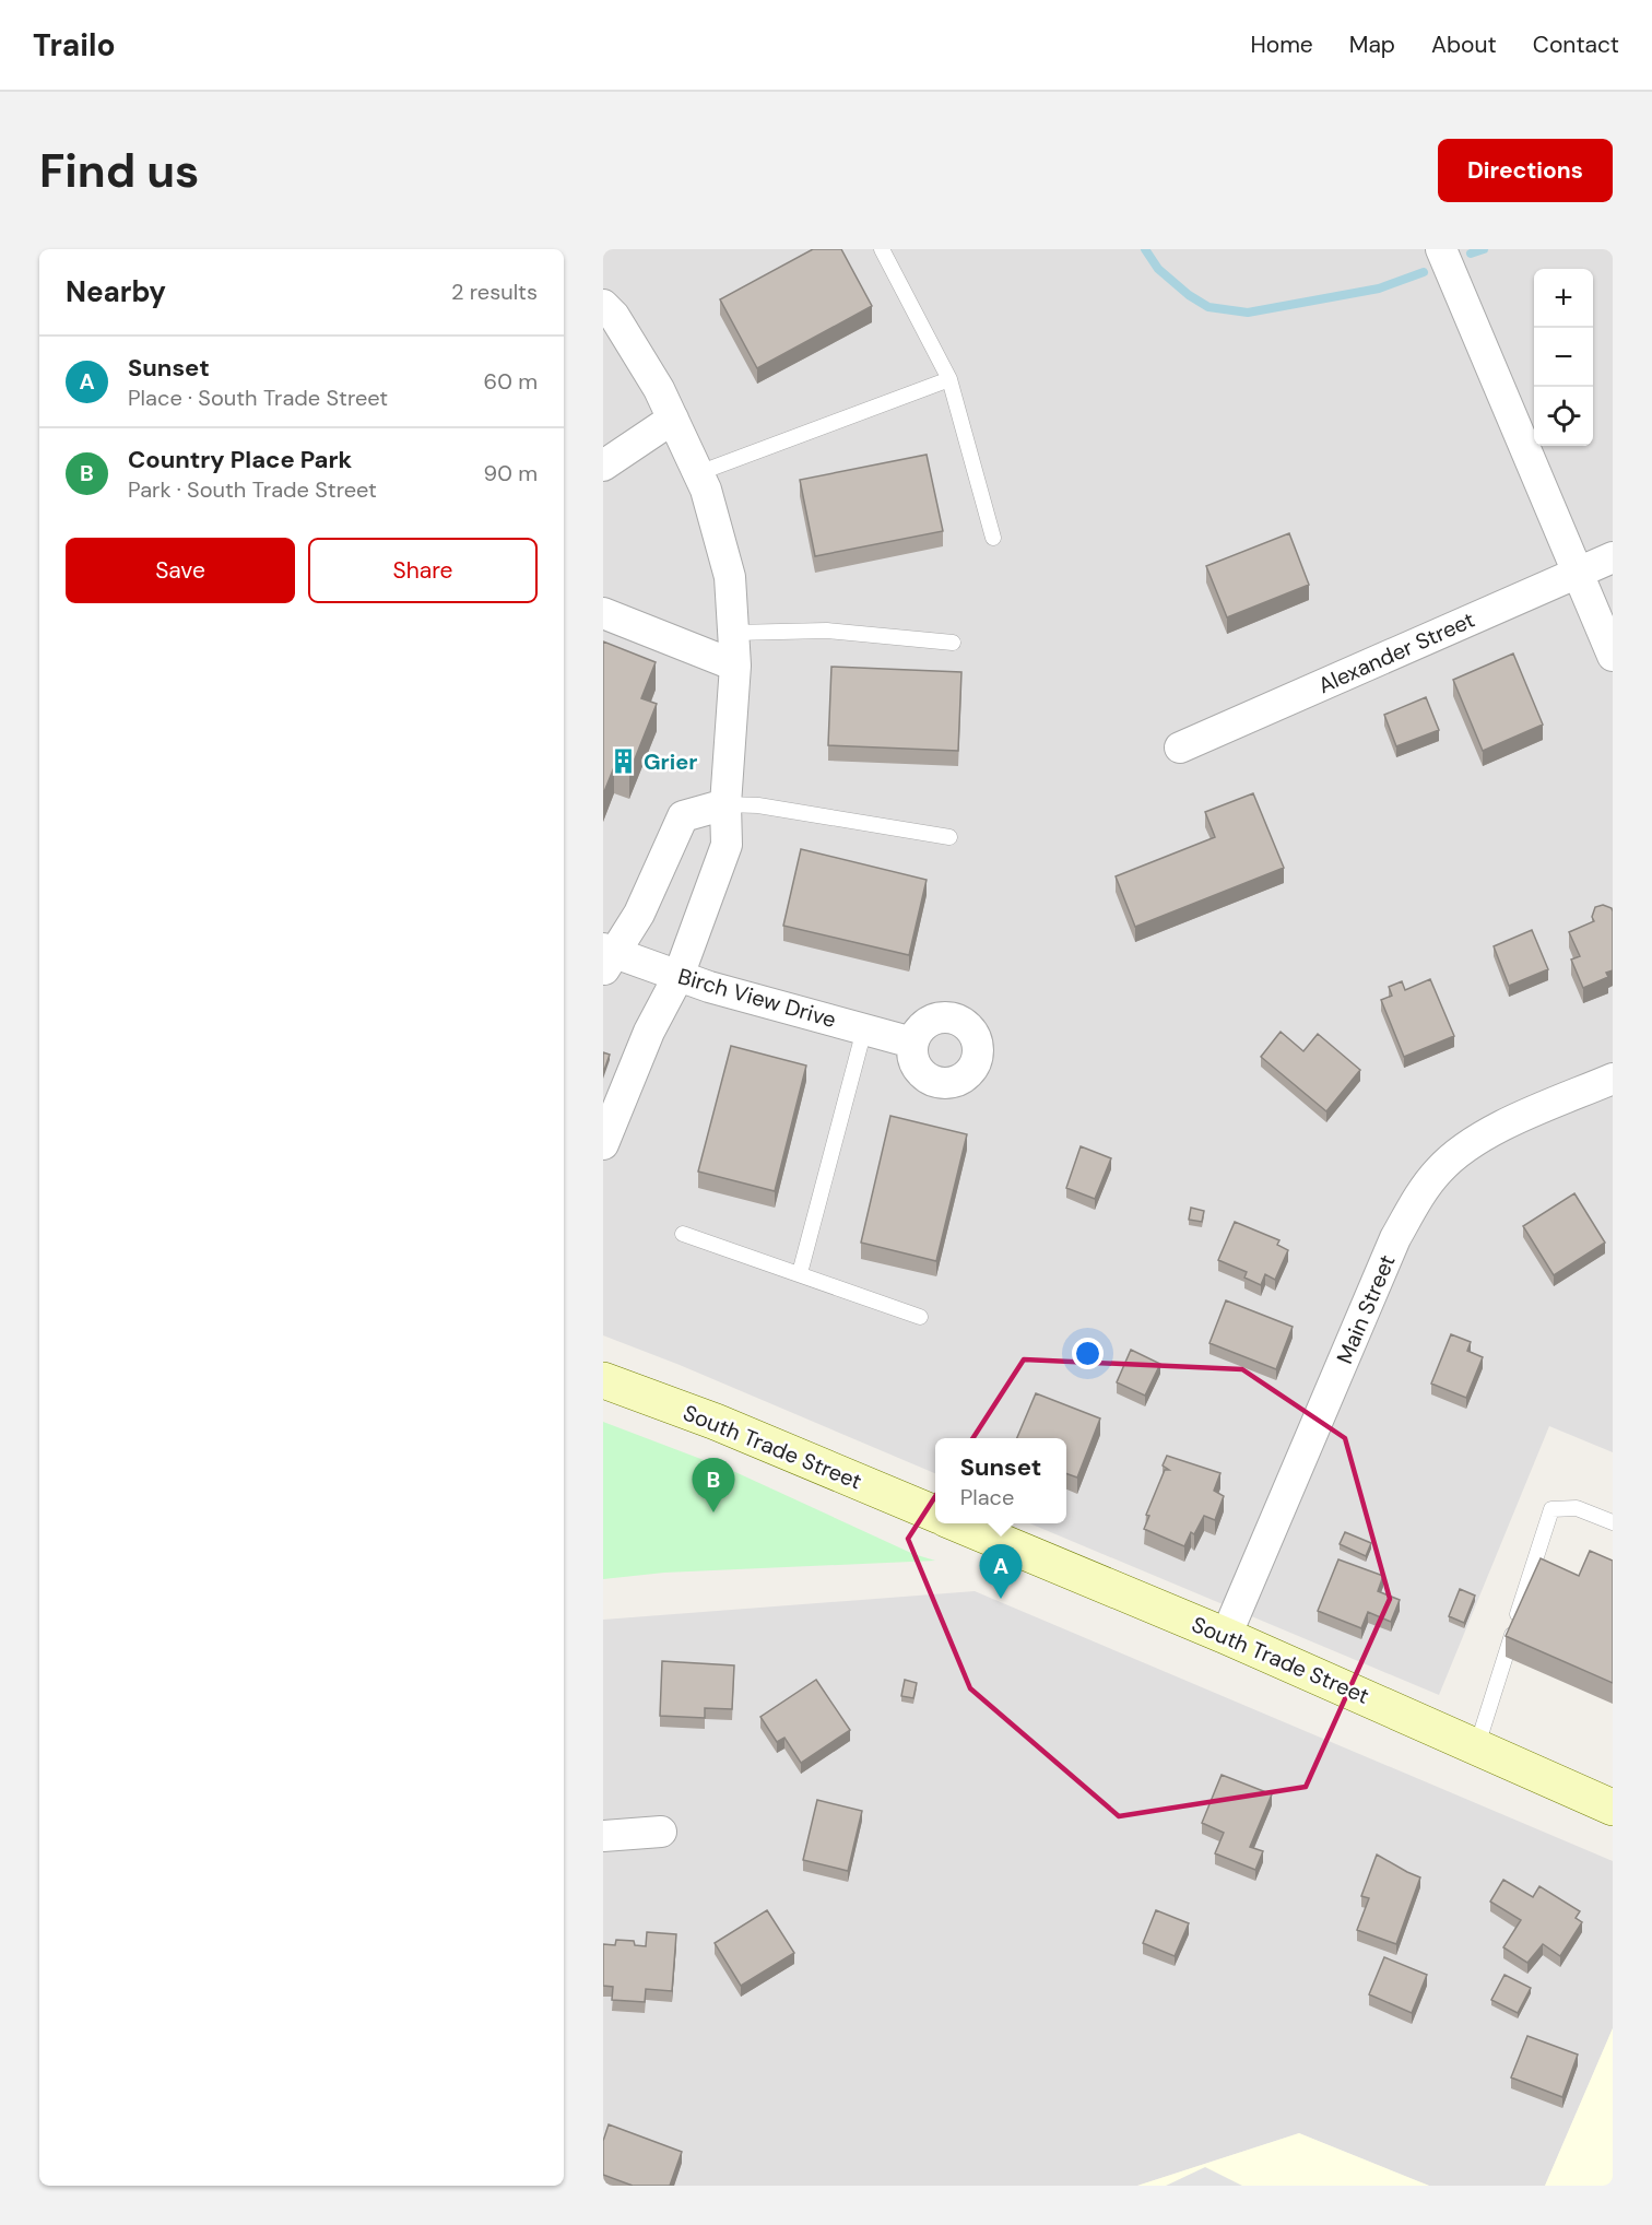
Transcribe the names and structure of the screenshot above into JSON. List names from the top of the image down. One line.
{"streets":{"main road":["South Trade Street"],"street":["Alexander Street","Birch View Drive","Main Street"]},"crossings":[["Main Street","South Trade Street"]],"places":{"building":["Grier"]},"page":{"header":"Trailo","nav":["Home","Map","About","Contact"],"buttons":["Directions",["Save","Share"]],"title":"Find us","heading":["Nearby","2 results"],"map_buttons":["+","−"],"list":[{"mark":"A","name":"Sunset","note":"Place · South Trade Street","value":"60 m"},{"mark":"B","name":"Country Place Park","note":"Park · South Trade Street","value":"90 m"}],"popup":["Sunset","Place"],"pins":["B","A"]}}
